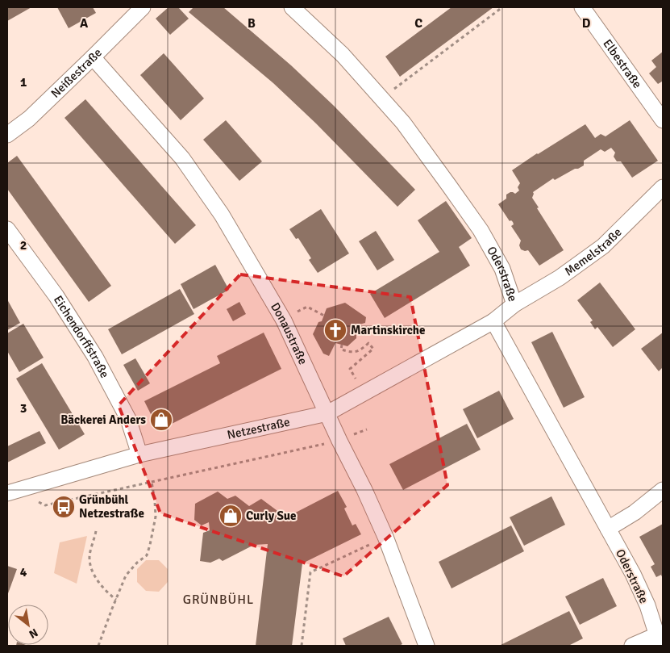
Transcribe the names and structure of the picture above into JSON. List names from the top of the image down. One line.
{"streets":{"street":["Elbestraße","Neißestraße","Memelstraße","Oderstraße","Donaustraße","Eichendorffstraße","Netzestraße"]},"crossings":[["Neißestraße","Donaustraße"],["Memelstraße","Oderstraße"],["Oderstraße","Netzestraße"],["Donaustraße","Netzestraße"],["Eichendorffstraße","Netzestraße"]],"districts":["GRÜNBÜHL"],"places":{"church":["Martinskirche"],"shop":["Bäckerei Anders","Curly Sue"],"bus stop":["Grünbühl Netzestraße"]},"north":"bottom right","grid":{"columns":["A","B","C","D"],"rows":["1","2","3","4"]}}
